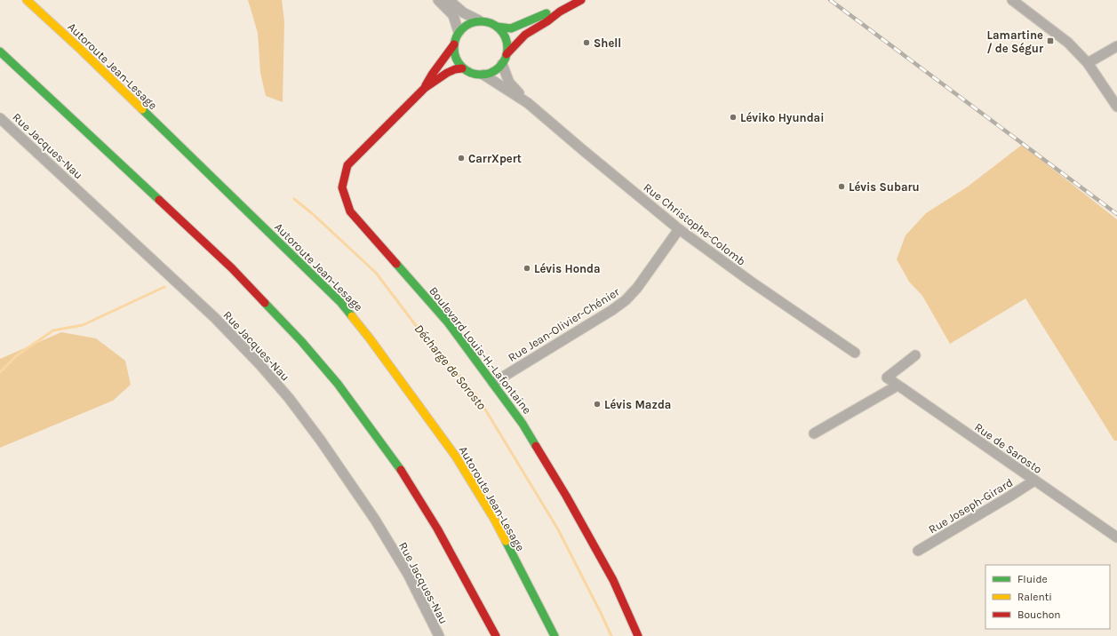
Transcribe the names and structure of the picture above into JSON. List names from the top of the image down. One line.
{"streets":{"main road":["Autoroute Jean-Lesage","Boulevard Louis-H.-Lafontaine"],"street":["Rue Jacques-Nau","Rue Christophe-Colomb","Rue Jean-Olivier-Chénier","Rue de Sarosto","Rue Joseph-Girard"]},"crossings":[["Rue Christophe-Colomb","Rue Jean-Olivier-Chénier"],["Rue Christophe-Colomb","Boulevard Louis-H.-Lafontaine"],["Rue Jean-Olivier-Chénier","Boulevard Louis-H.-Lafontaine"],["Rue de Sarosto","Rue Joseph-Girard"]],"water":["Décharge de Sorosto"],"places":{"transit":["Lamartine / de Ségur"],"other":["Shell","Léviko Hyundai","CarrXpert","Lévis Subaru","Lévis Honda","Lévis Mazda"]},"legend":["Fluide","Ralenti","Bouchon"]}
